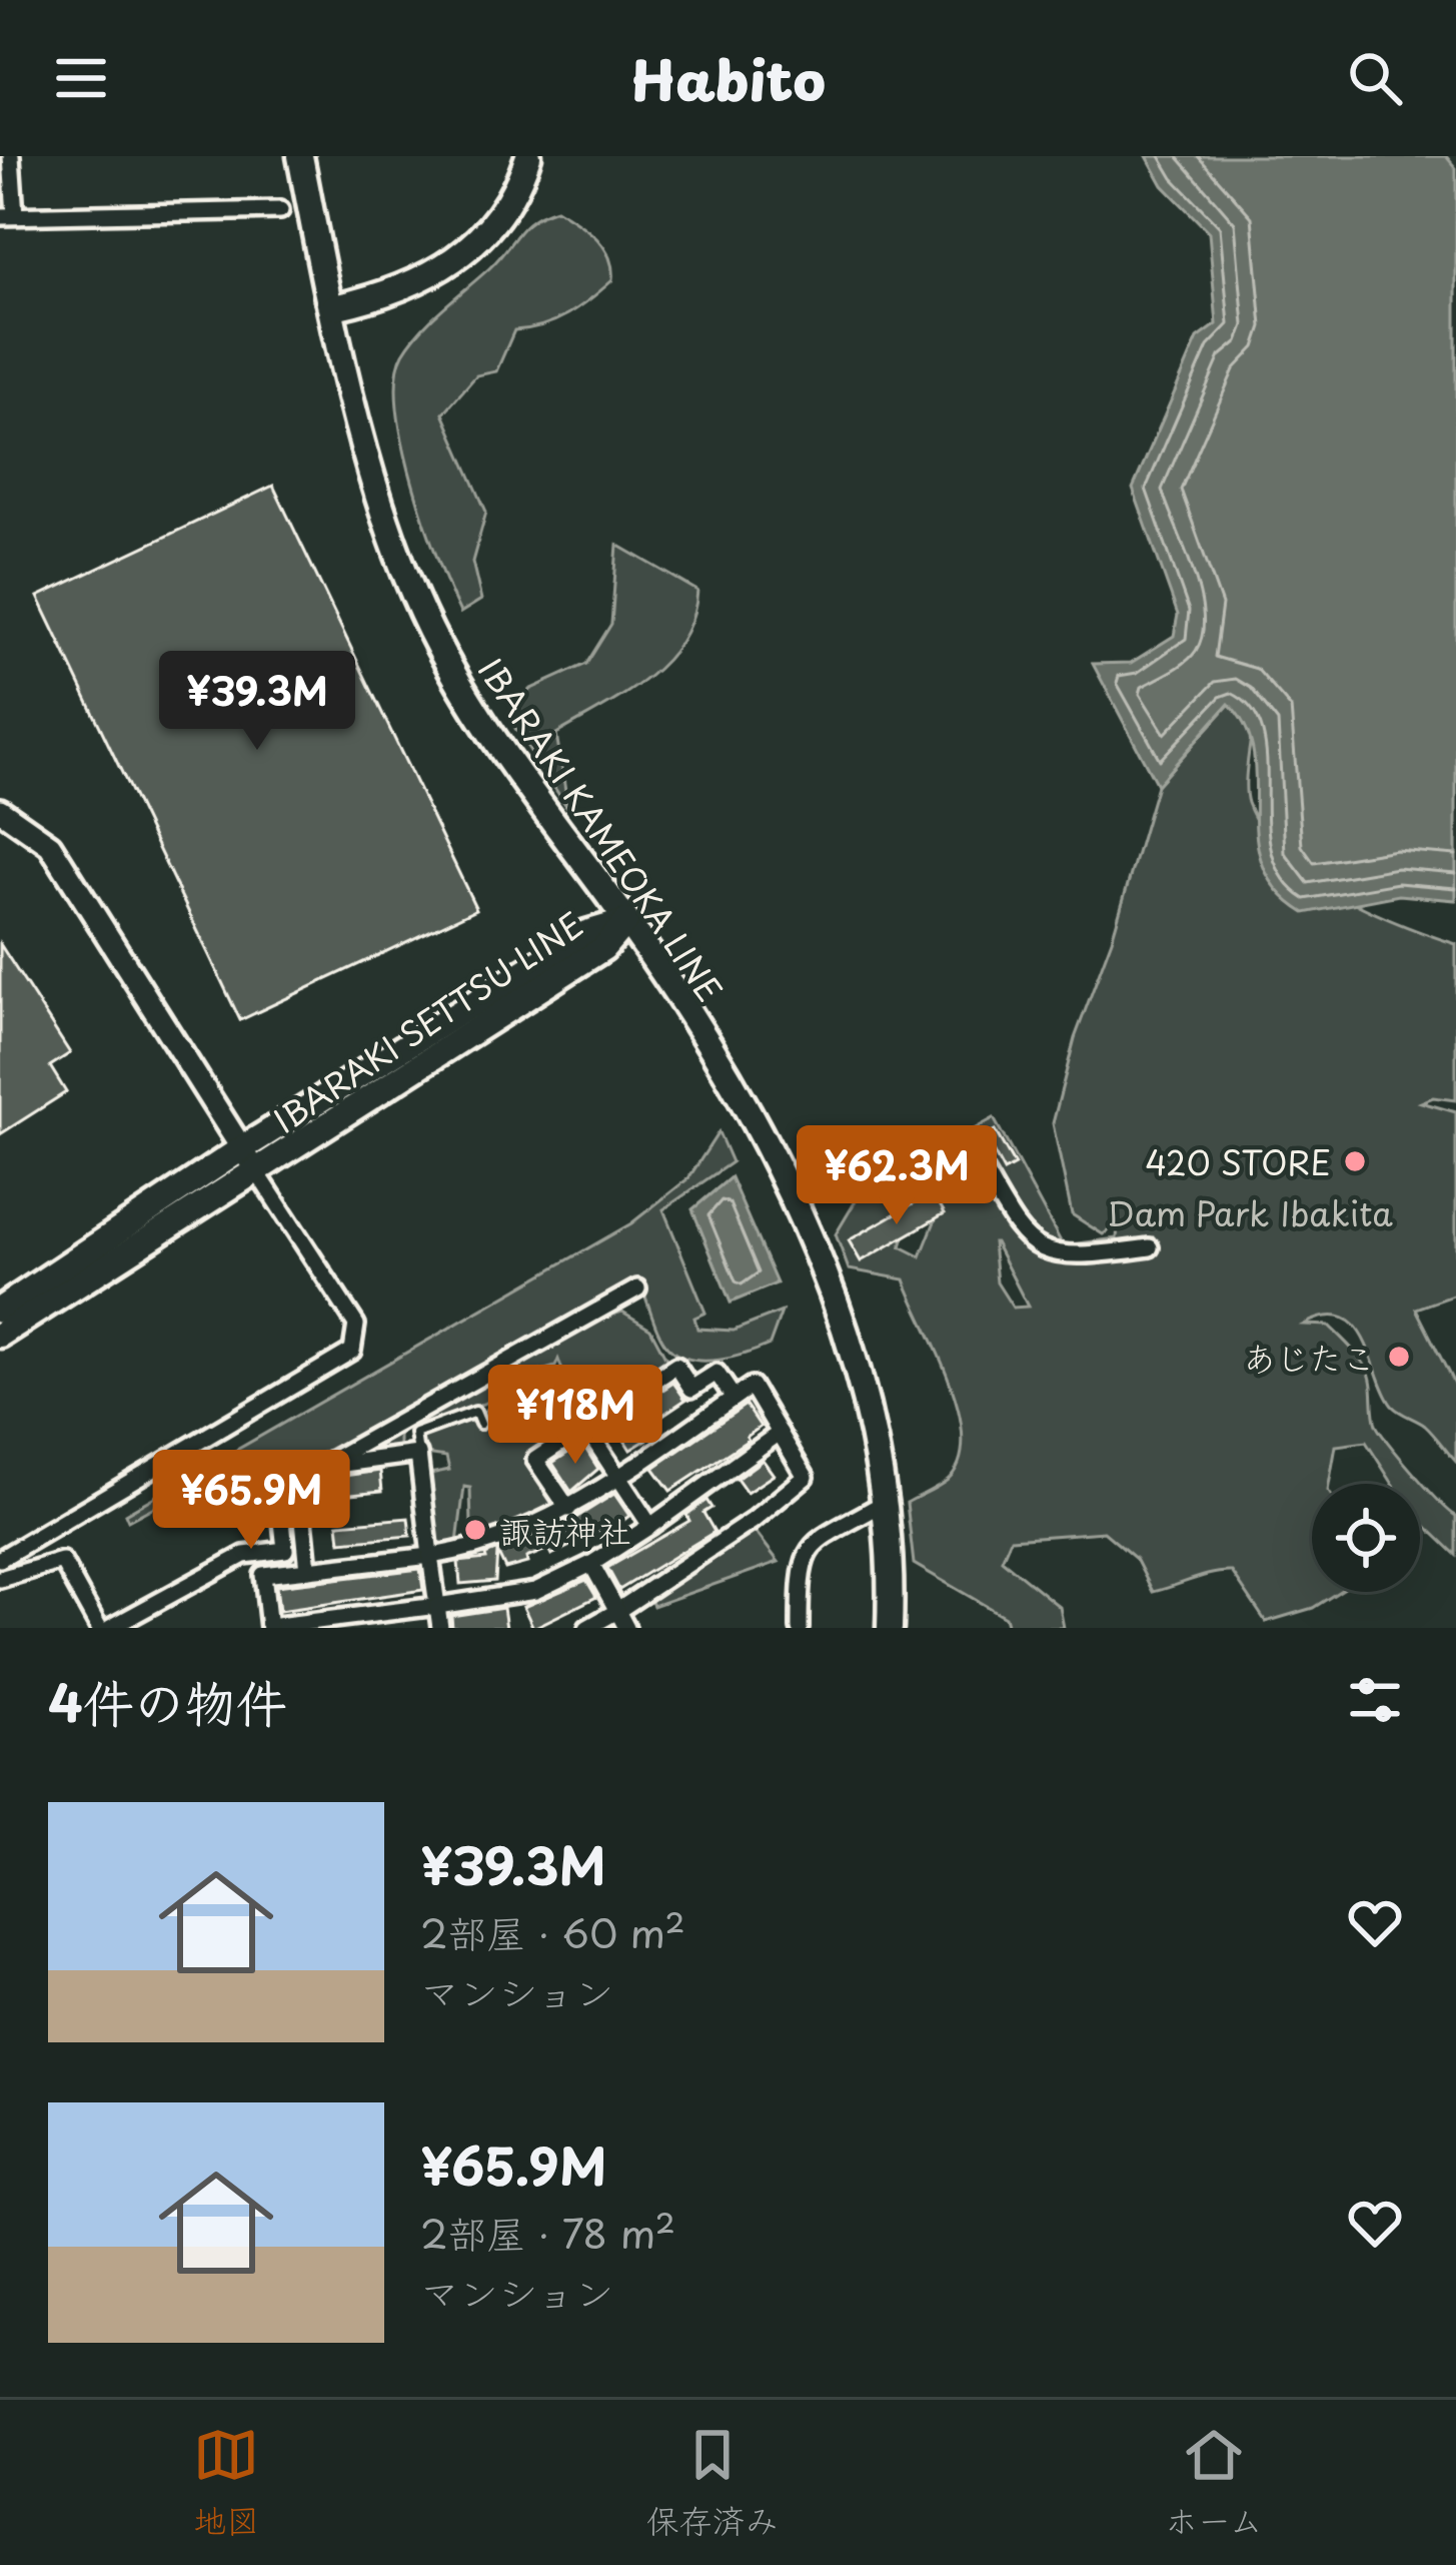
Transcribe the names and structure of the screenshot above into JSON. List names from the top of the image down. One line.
{"streets":{"main road":["IBARAKI KAMEOKA LINE","IBARAKI SETTSU LINE"]},"crossings":[["IBARAKI KAMEOKA LINE","IBARAKI SETTSU LINE"]],"parks":["Dam Park Ibakita"],"places":["420 STORE","あじたこ","諏訪神社"],"page":{"header":"Habito","price":["¥39.3M","¥62.3M","¥118M","¥65.9M"],"heading":"4件の物件","list":[{"name":"¥39.3M","note":"2部屋 · 60 m² · マンション"},{"name":"¥65.9M","note":"2部屋 · 78 m² · マンション"}],"tabs":["地図","保存済み","ホーム"]}}
